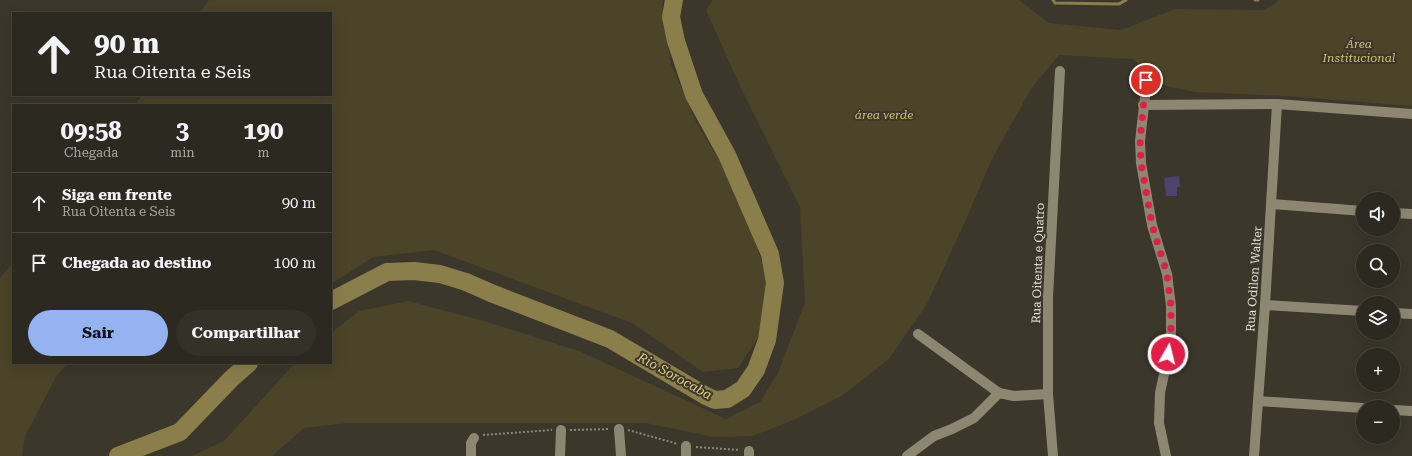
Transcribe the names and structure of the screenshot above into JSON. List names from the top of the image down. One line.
{"streets":{"street":["Rua Oitenta e Quatro","Rua Odilon Walter"]},"water":["Rio Sorocaba"],"parks":["Área Institucional","área verde"],"page":{"turn":["90 m","Rua Oitenta e Seis"],"eta":["09:58","Chegada","3","min","190","m"],"list":[{"name":"Siga em frente","note":"Rua Oitenta e Seis","value":"90 m"},{"name":"Chegada ao destino","value":"100 m"}],"map_buttons":["+","−"],"buttons":["Sair","Compartilhar"]}}
